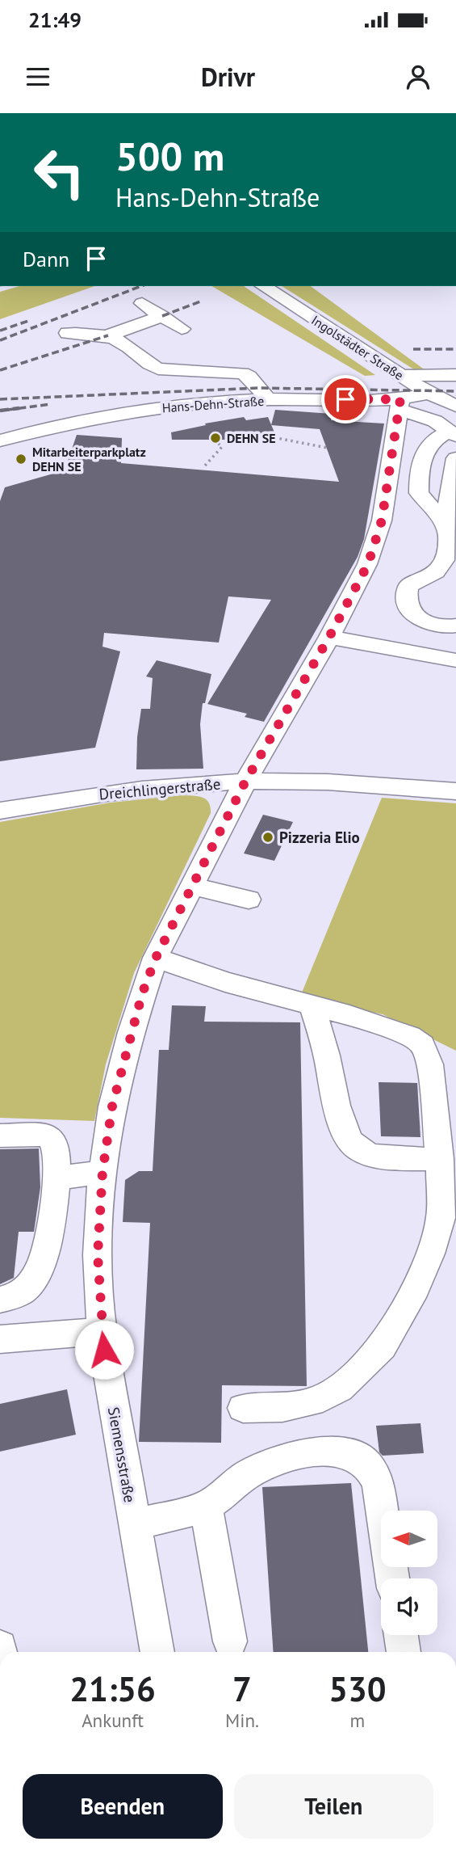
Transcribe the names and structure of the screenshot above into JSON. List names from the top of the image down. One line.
{"streets":{"street":["Ingolstädter Straße","Hans-Dehn-Straße","Dreichlingerstraße","Siemensstraße"]},"crossings":[["Ingolstädter Straße","Hans-Dehn-Straße"],["Ingolstädter Straße","Siemensstraße"],["Hans-Dehn-Straße","Siemensstraße"],["Dreichlingerstraße","Siemensstraße"]],"places":["DEHN SE","Mitarbeiterparkplatz DEHN SE","Pizzeria Elio"],"north":"left","page":{"status":"21:49","header":"Drivr","turn":["500 m","Hans-Dehn-Straße"],"then":"Dann","eta":["21:56","Ankunft","7","Min.","530","m"],"buttons":["Beenden","Teilen"]}}
